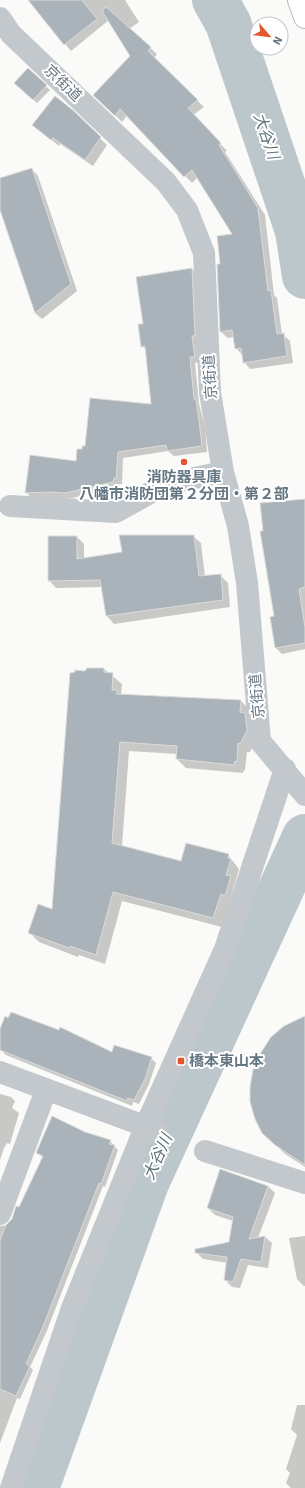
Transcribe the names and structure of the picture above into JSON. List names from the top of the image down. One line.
{"streets":{"street":["京街道"]},"water":["大谷川"],"places":{"other":["消防器具庫 八幡市消防団第２分団・第２部"],"transit":["橋本東山本"]},"north":"bottom right"}
